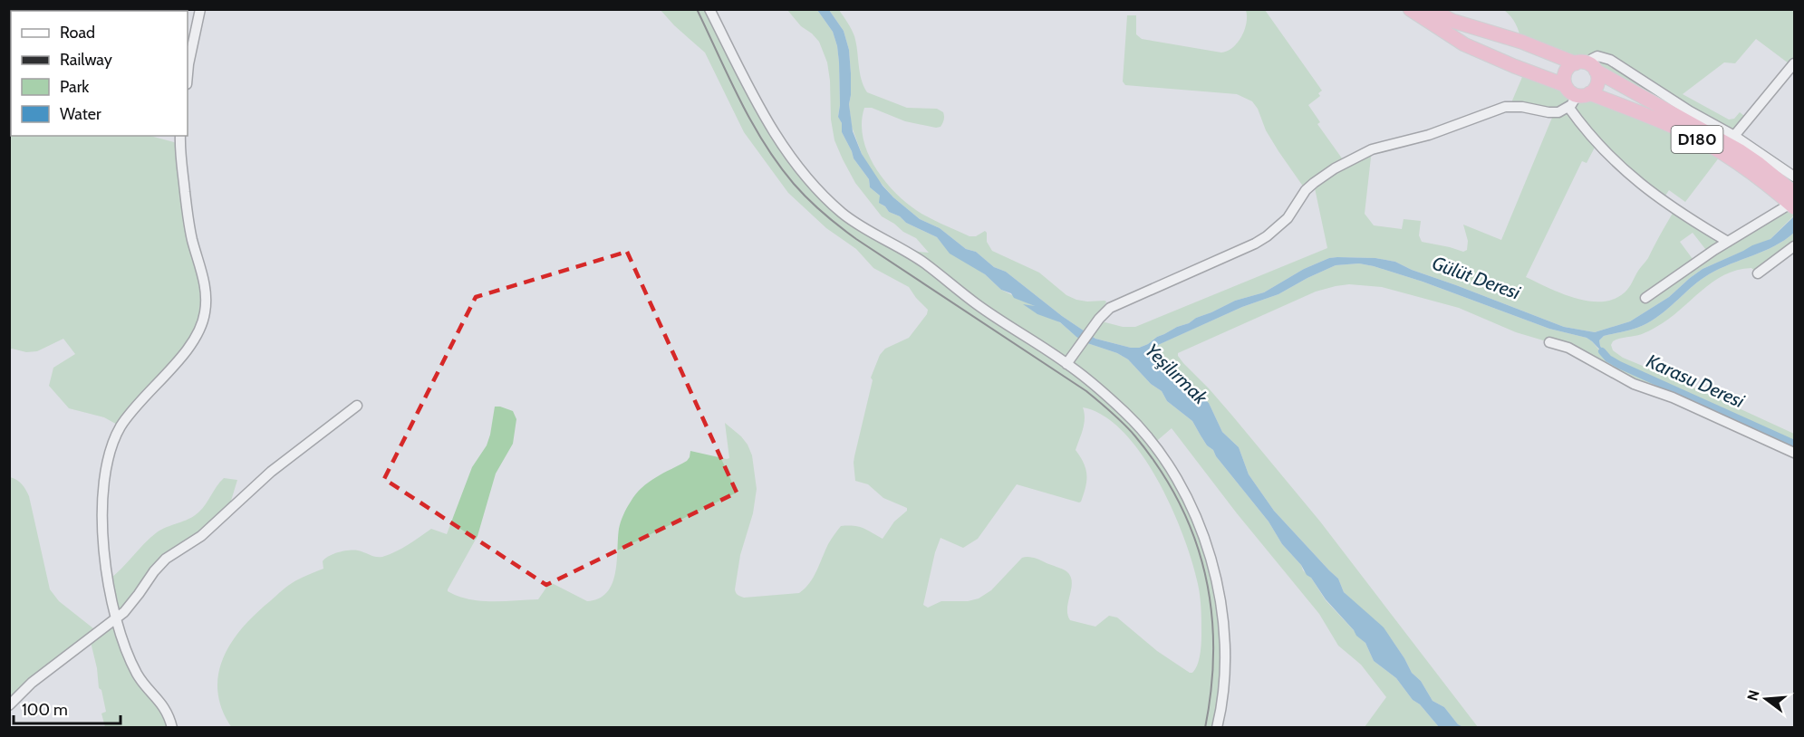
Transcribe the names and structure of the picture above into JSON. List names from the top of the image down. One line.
{"streets":{"highway":["D180"]},"water":["Gülüt Deresi","Yeşilırmak","Karasu Deresi"],"legend":["Road","Railway","Park","Water"],"scale_bar":"100 m","north":"left"}
